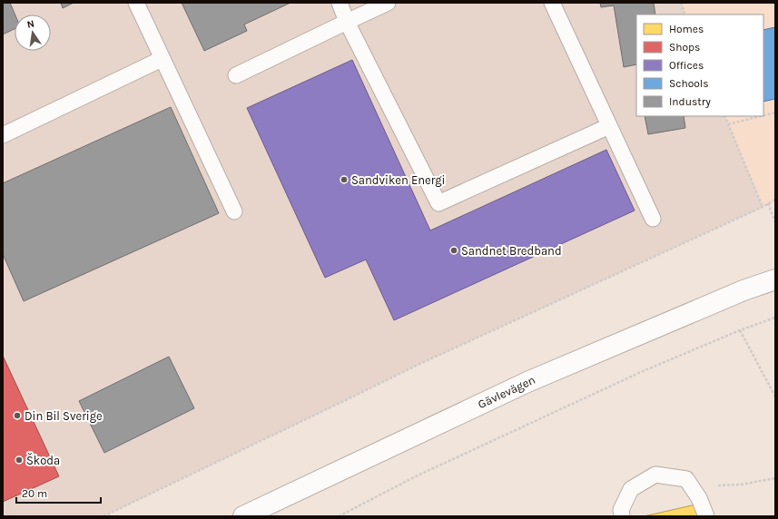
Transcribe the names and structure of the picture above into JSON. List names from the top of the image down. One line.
{"streets":{"main road":["Gävlevägen"]},"places":["Sandviken Energi","Sandnet Bredband","Din Bil Sverige","Škoda"],"legend":["Homes","Shops","Offices","Schools","Industry"],"scale_bar":"20 m","north":"top"}
